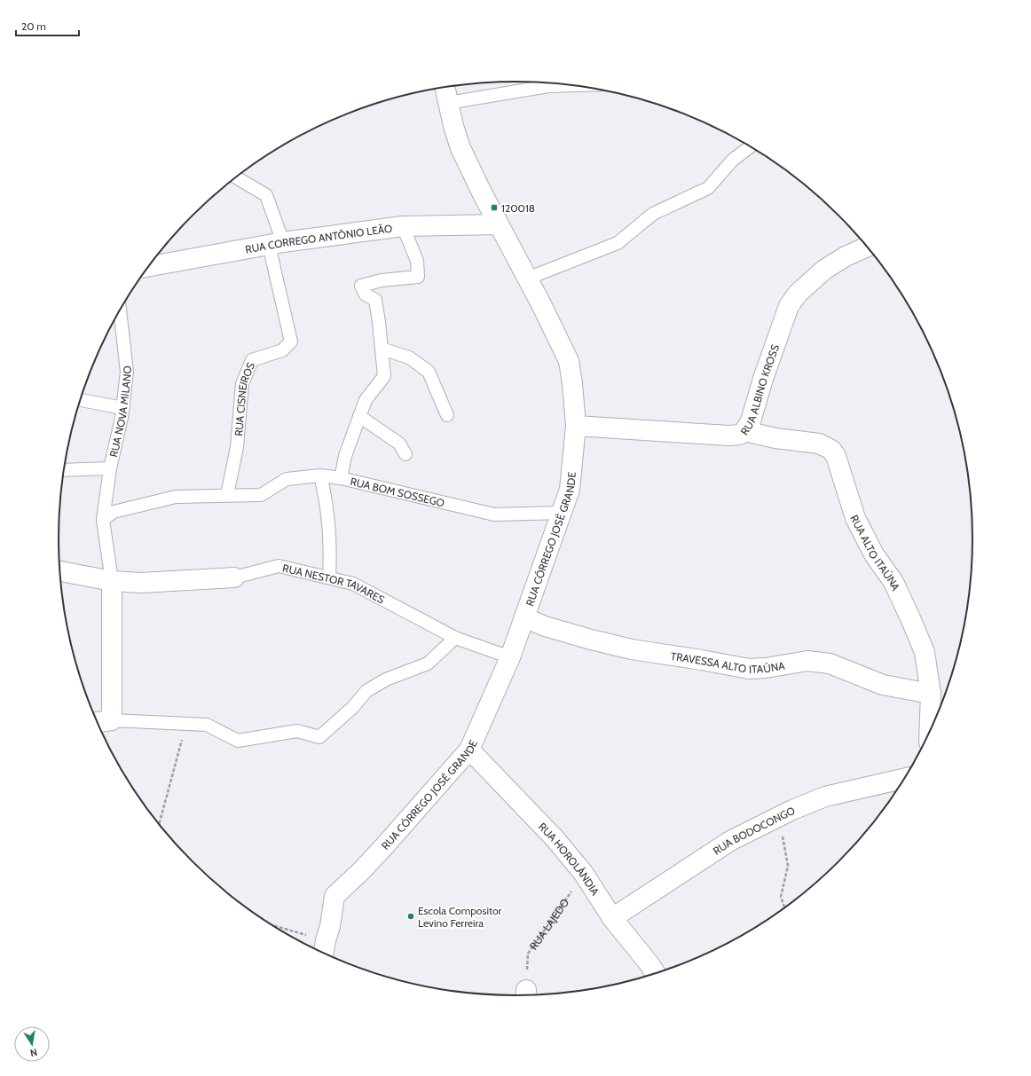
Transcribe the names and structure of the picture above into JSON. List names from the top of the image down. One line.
{"streets":{"street":["RUA CORREGO ANTÔNIO LEÃO","RUA ALBINO KROSS","RUA CÓRREGO JOSÉ GRANDE","RUA ALTO ITAÚNA","RUA NESTOR TAVARES","TRAVESSA ALTO ITAÚNA","RUA BODOCONGO","RUA HOROLÂNDIA"],"lane":["RUA CISNEIROS","RUA NOVA MILANO","RUA BOM SOSSEGO"],"path":["RUA LAJEDO"]},"crossings":[["RUA CORREGO ANTÔNIO LEÃO","RUA CISNEIROS"],["RUA CORREGO ANTÔNIO LEÃO","RUA BOM SOSSEGO"],["RUA CORREGO ANTÔNIO LEÃO","RUA CÓRREGO JOSÉ GRANDE"],["RUA ALBINO KROSS","RUA CÓRREGO JOSÉ GRANDE"],["RUA ALBINO KROSS","RUA ALTO ITAÚNA"],["RUA NOVA MILANO","RUA NESTOR TAVARES"],["RUA BOM SOSSEGO","RUA CÓRREGO JOSÉ GRANDE"],["RUA CÓRREGO JOSÉ GRANDE","RUA NESTOR TAVARES"],["RUA CÓRREGO JOSÉ GRANDE","TRAVESSA ALTO ITAÚNA"],["RUA CÓRREGO JOSÉ GRANDE","RUA HOROLÂNDIA"],["RUA ALTO ITAÚNA","TRAVESSA ALTO ITAÚNA"],["RUA BODOCONGO","RUA HOROLÂNDIA"],["RUA HOROLÂNDIA","RUA LAJEDO"]],"places":{"transit":["120018"],"other":["Escola Compositor Levino Ferreira"]},"scale_bar":"20 m","north":"bottom"}
